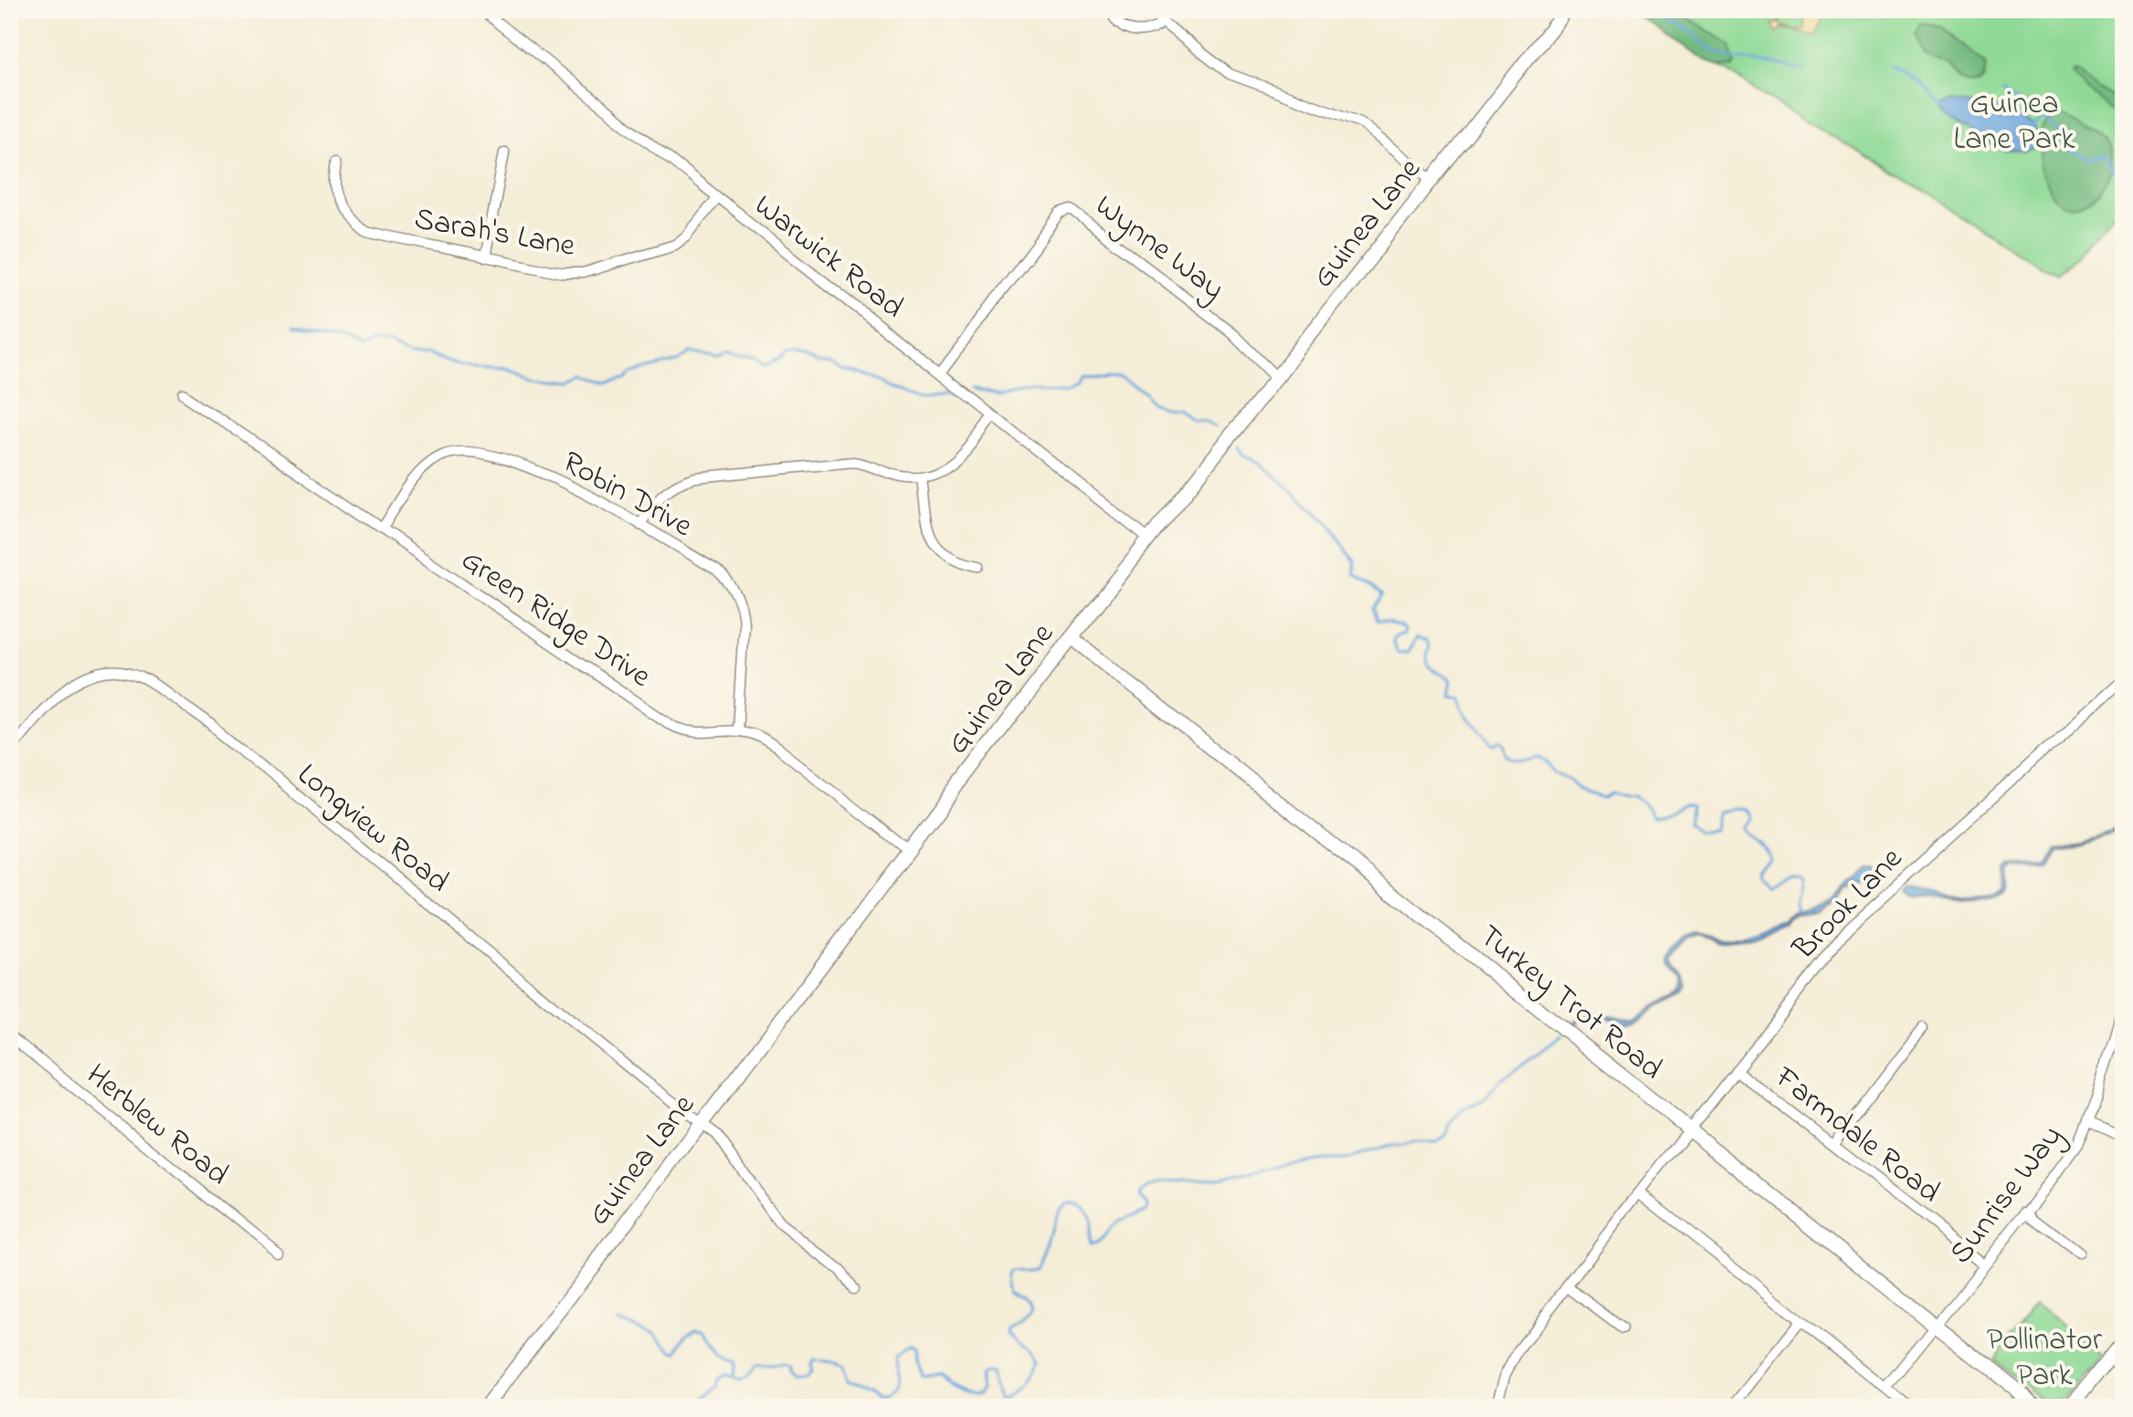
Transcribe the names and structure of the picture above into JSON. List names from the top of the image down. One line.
{"streets":{"street":["Guinea Lane","Sarah's Lane","Wynne Way","Warwick Road","Robin Drive","Green Ridge Drive","Longview Road","Brook Lane","Turkey Trot Road","Herblew Road","Farmdale Road","Sunrise Way"]},"crossings":[["Guinea Lane","Wynne Way"],["Guinea Lane","Warwick Road"],["Guinea Lane","Green Ridge Drive"],["Guinea Lane","Longview Road"],["Guinea Lane","Turkey Trot Road"],["Sarah's Lane","Warwick Road"],["Wynne Way","Warwick Road"],["Robin Drive","Green Ridge Drive"],["Brook Lane","Turkey Trot Road"],["Brook Lane","Farmdale Road"],["Turkey Trot Road","Sunrise Way"],["Farmdale Road","Sunrise Way"]],"parks":["Guinea Lane Park","Pollinator Park"]}
